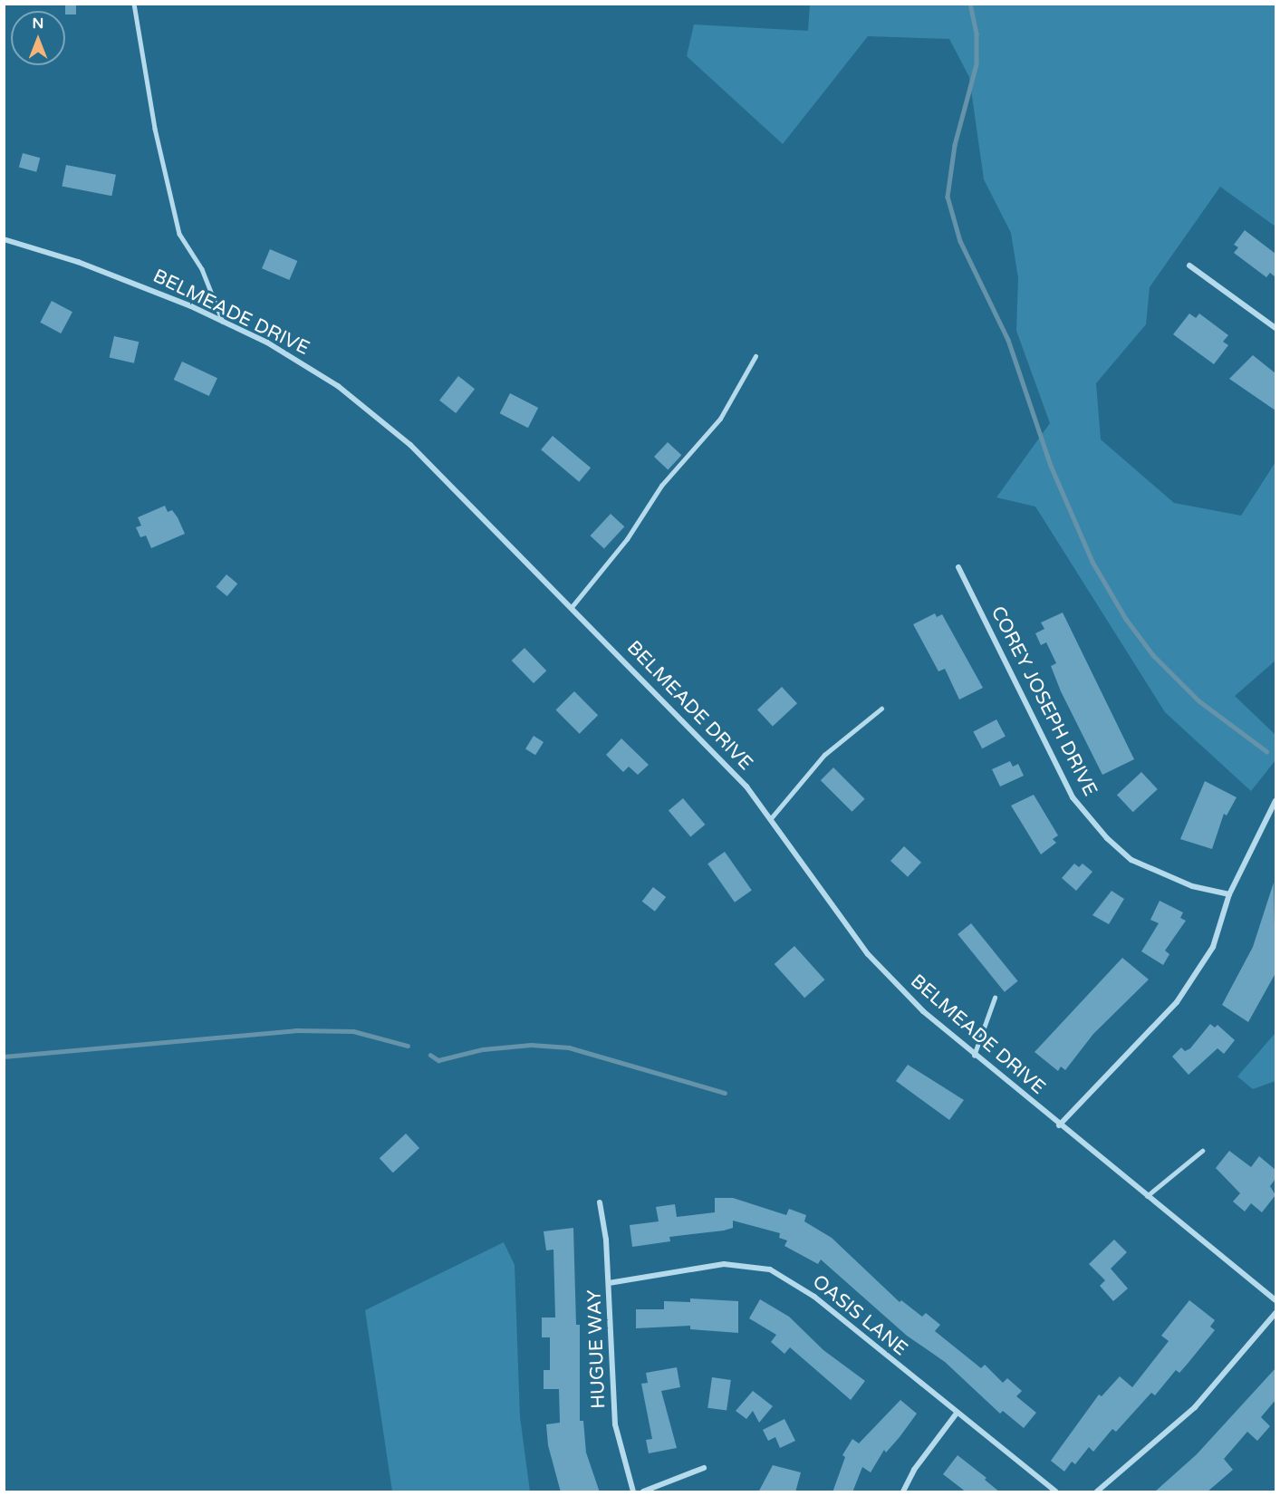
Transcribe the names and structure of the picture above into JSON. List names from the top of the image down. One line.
{"streets":{"street":["BELMEADE DRIVE","COREY JOSEPH DRIVE","OASIS LANE","HUGUE WAY"]},"crossings":[["OASIS LANE","HUGUE WAY"]],"north":"top"}
